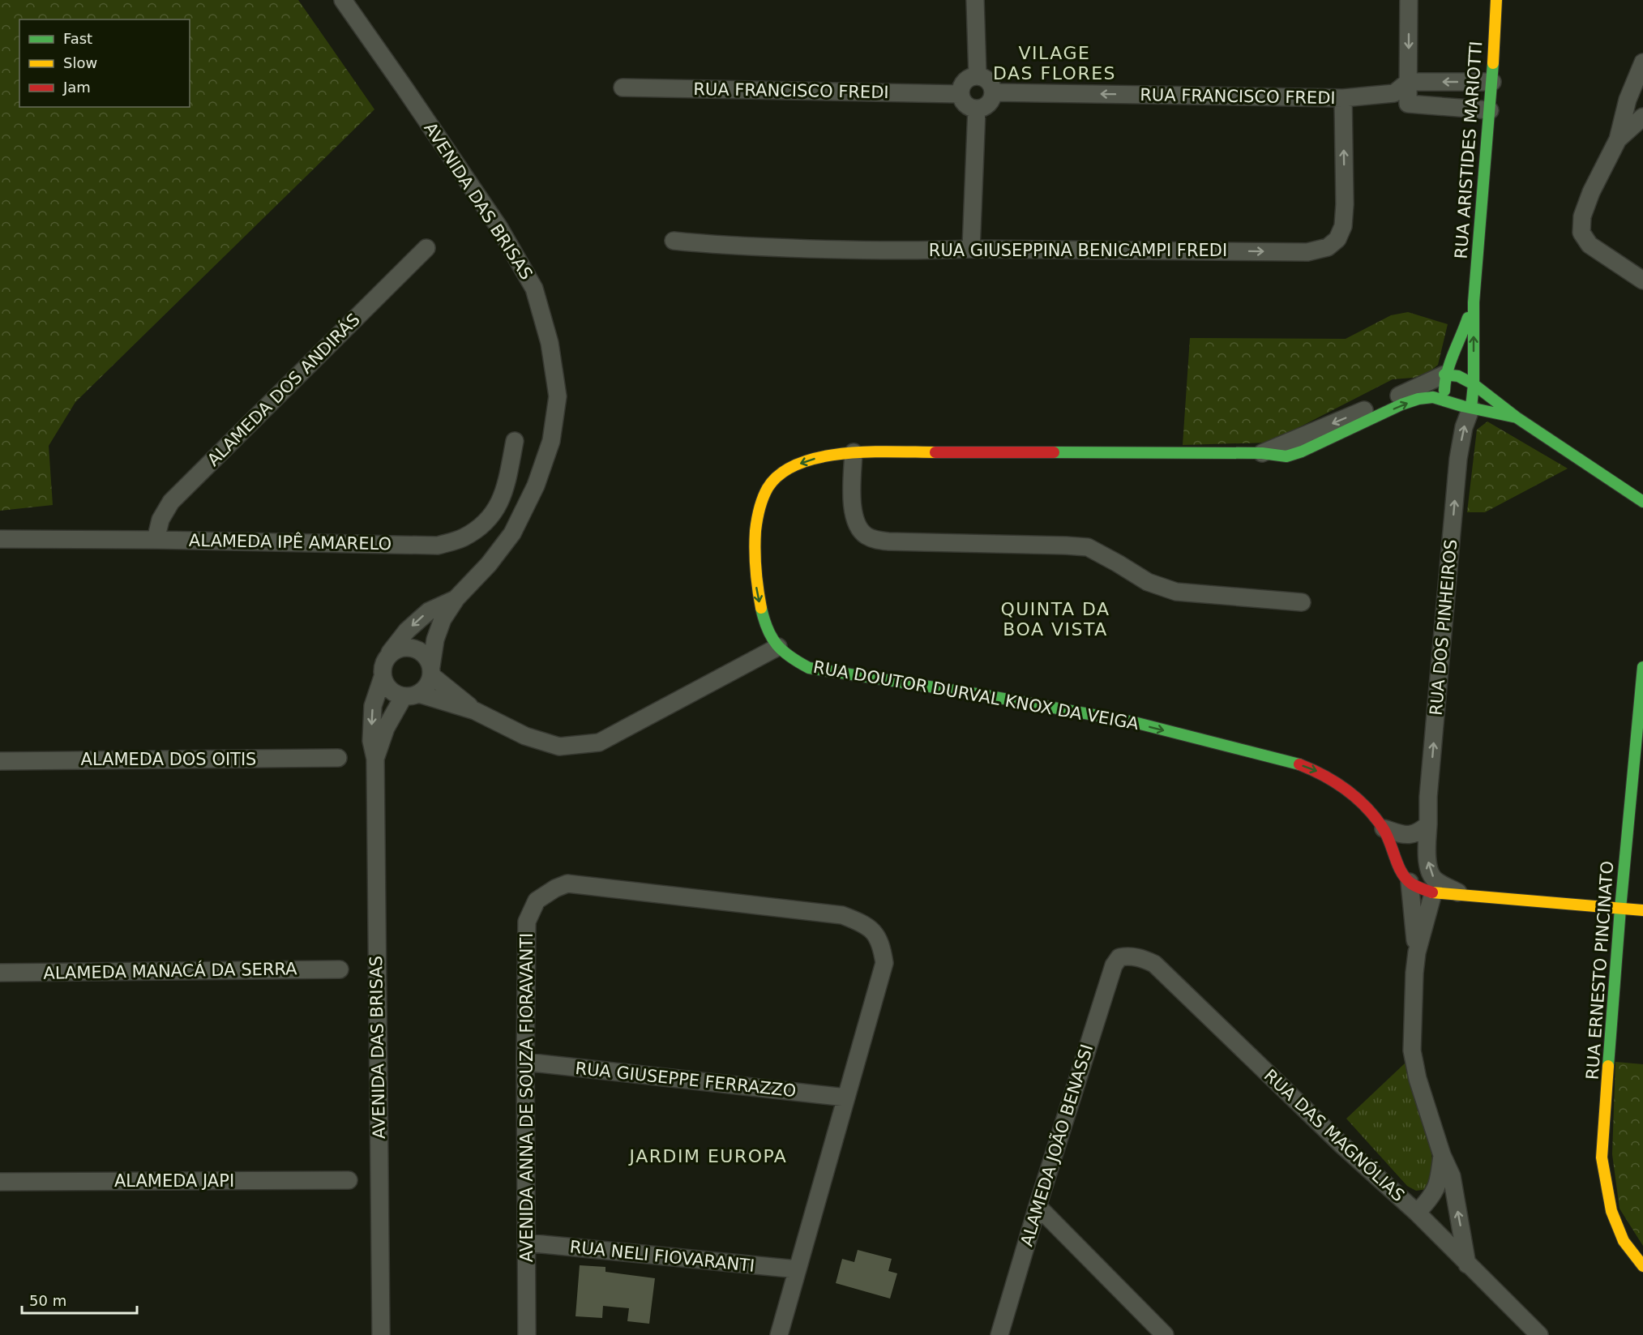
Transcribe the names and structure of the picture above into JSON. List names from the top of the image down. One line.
{"streets":{"street":["RUA FRANCISCO FREDI","RUA ARISTIDES MARIOTTI","AVENIDA DAS BRISAS","RUA GIUSEPPINA BENICAMPI FREDI","ALAMEDA DOS ANDIRÁS","ALAMEDA IPÊ AMARELO","RUA DOS PINHEIROS","RUA DOUTOR DURVAL KNOX DA VEIGA","ALAMEDA DOS OITIS","RUA ERNESTO PINCINATO","ALAMEDA MANACÁ DA SERRA","RUA GIUSEPPE FERRAZZO","AVENIDA ANNA DE SOUZA FIORAVANTI","RUA DAS MAGNÓLIAS","ALAMEDA JOÃO BENASSI","ALAMEDA JAPI","RUA NELI FIOVARANTI"]},"crossings":[["RUA FRANCISCO FREDI","RUA ARISTIDES MARIOTTI"],["RUA FRANCISCO FREDI","RUA GIUSEPPINA BENICAMPI FREDI"],["RUA ARISTIDES MARIOTTI","RUA DOS PINHEIROS"],["RUA ARISTIDES MARIOTTI","RUA DOUTOR DURVAL KNOX DA VEIGA"],["ALAMEDA DOS ANDIRÁS","ALAMEDA IPÊ AMARELO"],["RUA GIUSEPPE FERRAZZO","AVENIDA ANNA DE SOUZA FIORAVANTI"],["AVENIDA ANNA DE SOUZA FIORAVANTI","RUA NELI FIOVARANTI"],["RUA DAS MAGNÓLIAS","ALAMEDA JOÃO BENASSI"]],"one_way":["RUA FRANCISCO FREDI"],"districts":["VILAGE DAS FLORES","QUINTA DA BOA VISTA","JARDIM EUROPA"],"legend":["Fast","Slow","Jam"],"scale_bar":"50 m"}
